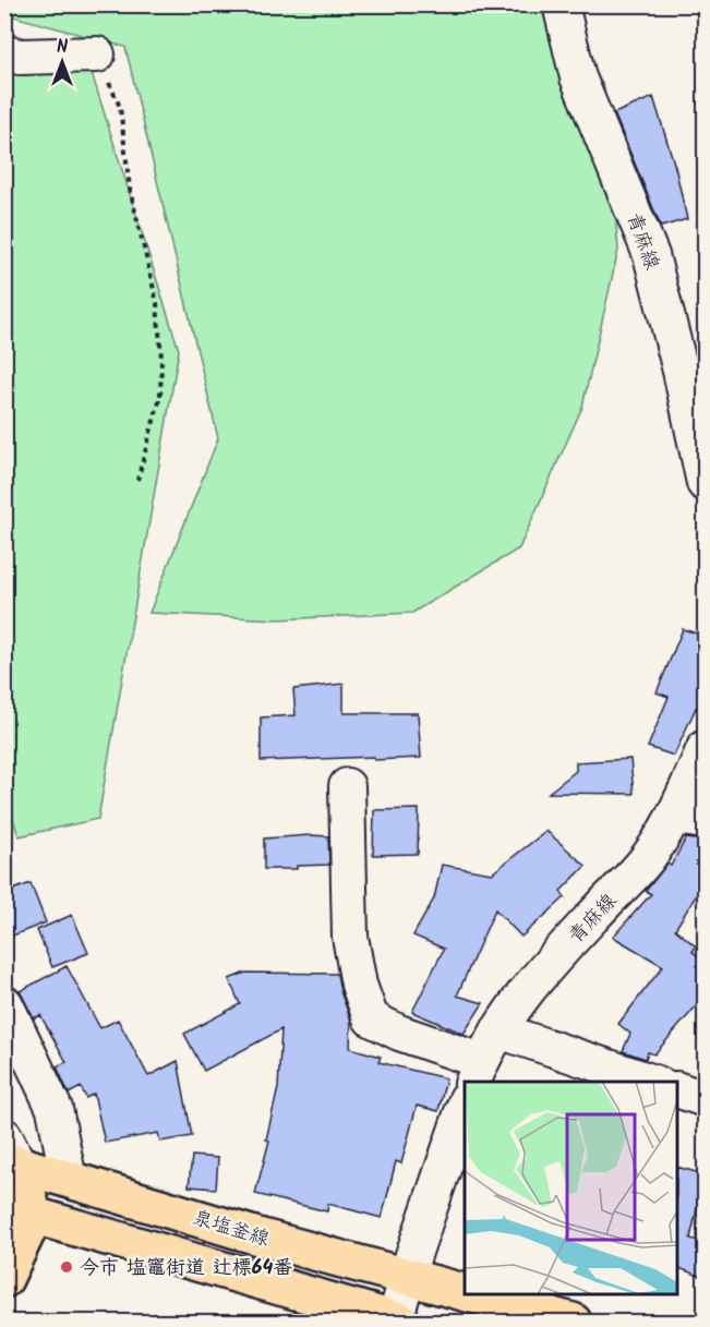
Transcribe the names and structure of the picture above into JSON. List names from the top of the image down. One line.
{"streets":{"main road":["泉塩釜線"],"street":["青麻線"]},"places":["今市 塩竈街道 辻標64番"],"north":"top"}
